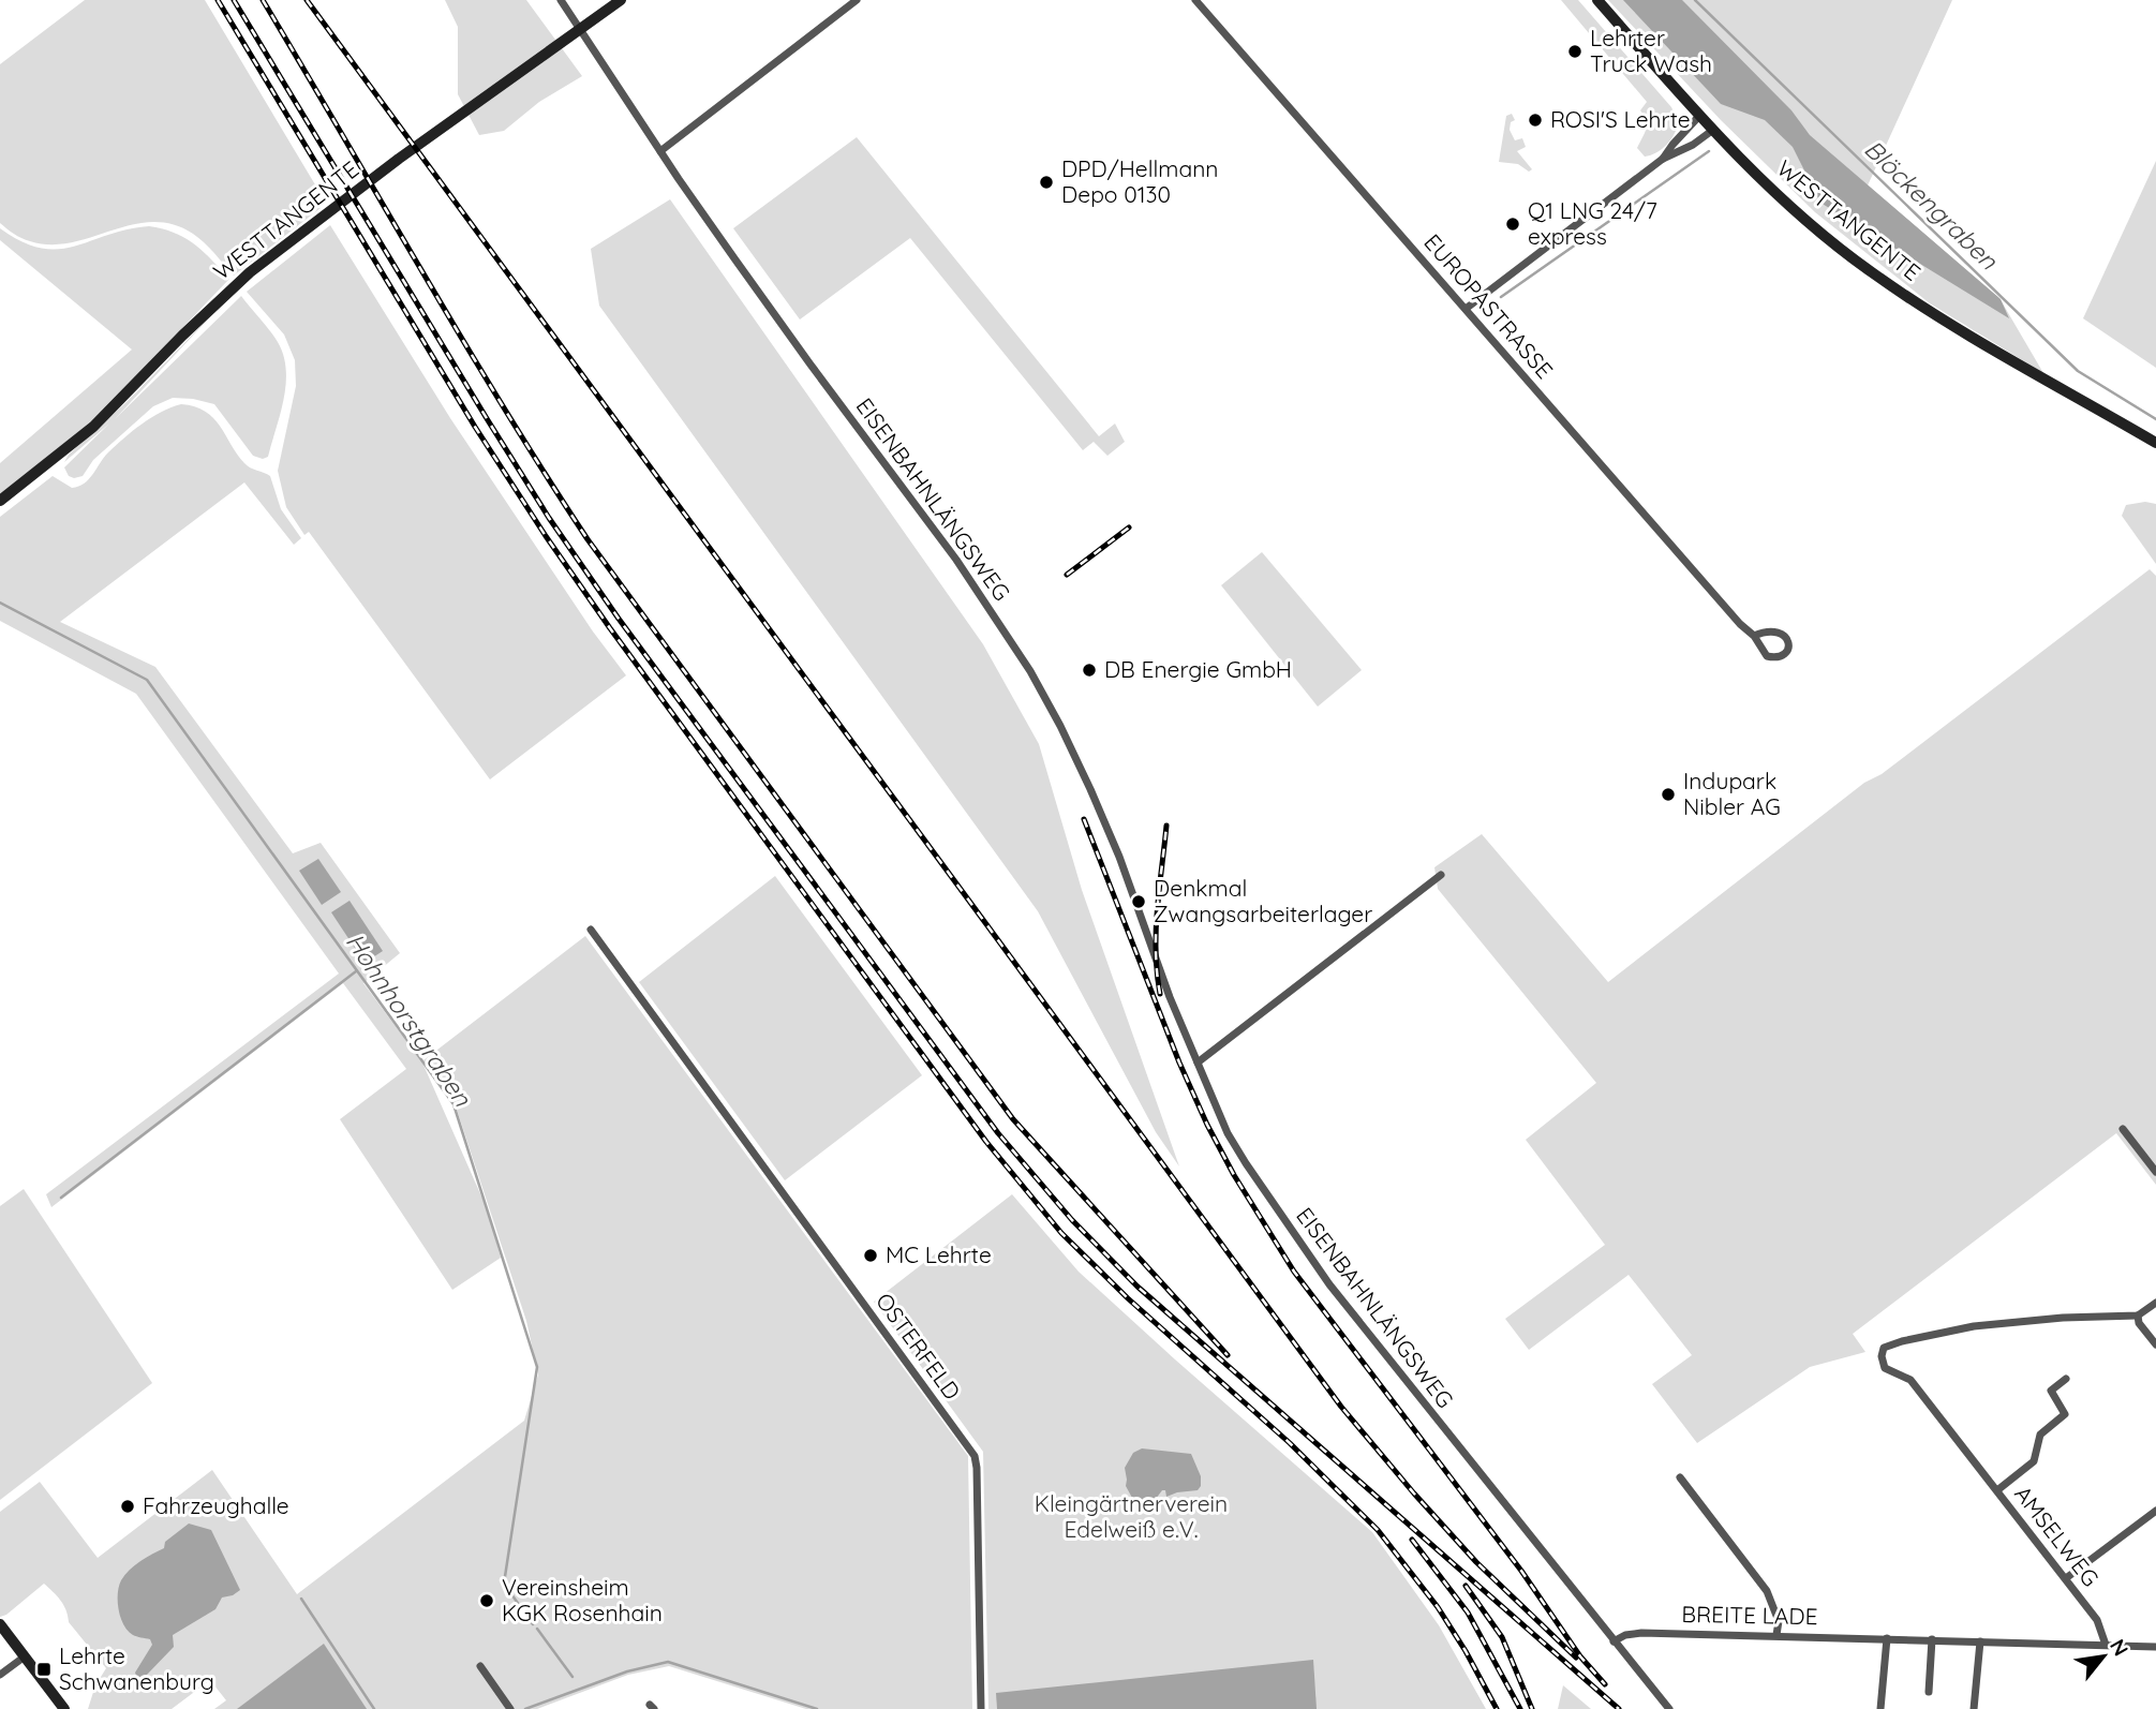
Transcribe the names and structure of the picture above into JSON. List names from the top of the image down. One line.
{"streets":{"main road":["WESTTANGENTE"],"street":["EUROPASTRASSE","EISENBAHNLÄNGSWEG","OSTERFELD","AMSELWEG","BREITE LADE"]},"crossings":[["EISENBAHNLÄNGSWEG","BREITE LADE"],["AMSELWEG","BREITE LADE"]],"water":["Blöckengraben","Hohnhorstgraben"],"parks":["Kleingärtnerverein Edelweiß e.V."],"places":{"other":["Lehrter Truck Wash","ROSI'S Lehrte","DPD/Hellmann Depo 0130","Q1 LNG 24/7 express","DB Energie GmbH","Indupark Nibler AG","Denkmal Zwangsarbeiterlager","MC Lehrte","Fahrzeughalle","Vereinsheim KGK Rosenhain"],"transit":["Lehrte Schwanenburg"]},"north":"top right"}
